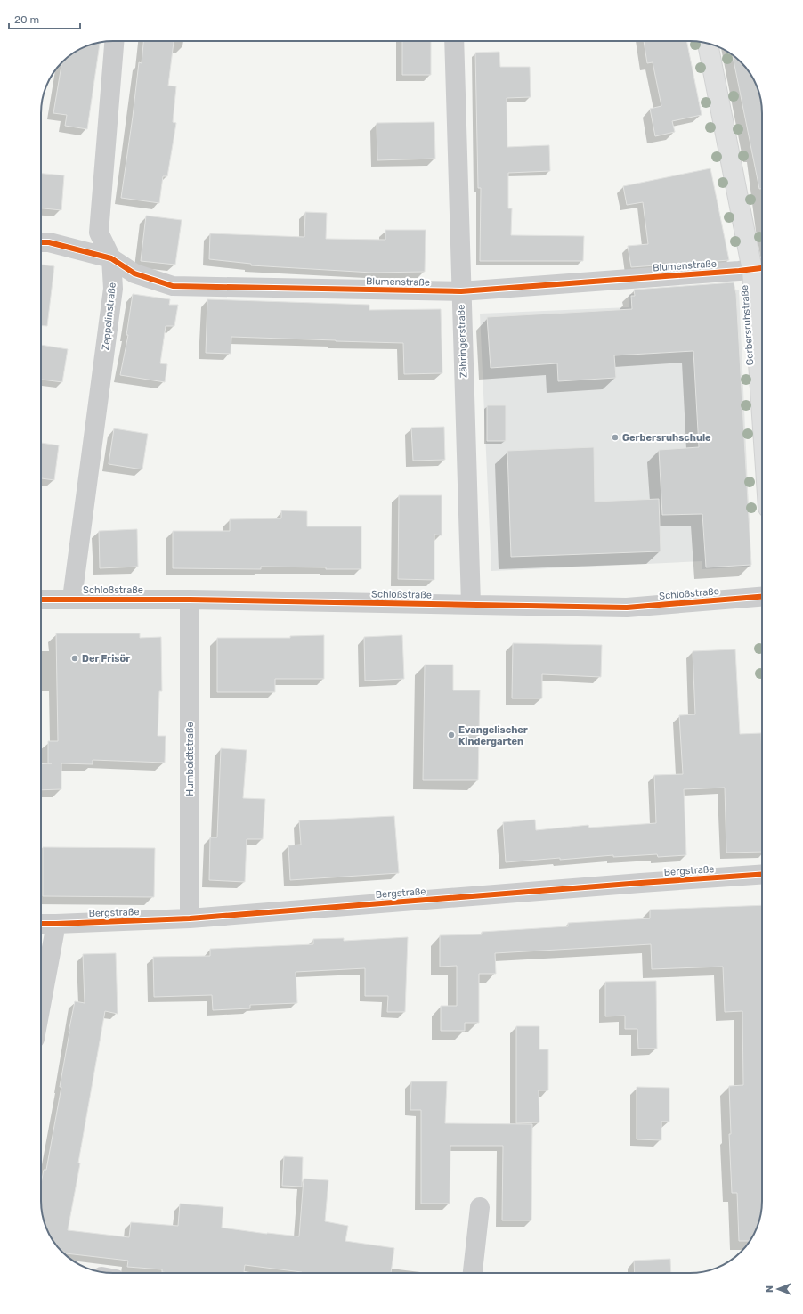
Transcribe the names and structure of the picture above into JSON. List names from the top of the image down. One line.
{"streets":{"street":["Blumenstraße","Zeppelinstraße","Gerbersruhstraße","Zähringerstraße","Schloßstraße","Humboldtstraße","Bergstraße"]},"crossings":[["Blumenstraße","Zeppelinstraße"],["Blumenstraße","Gerbersruhstraße"],["Blumenstraße","Zähringerstraße"],["Zeppelinstraße","Schloßstraße"],["Zähringerstraße","Schloßstraße"],["Schloßstraße","Humboldtstraße"],["Humboldtstraße","Bergstraße"]],"places":["Gerbersruhschule","Der Frisör","Evangelischer Kindergarten"],"scale_bar":"20 m","north":"left"}
